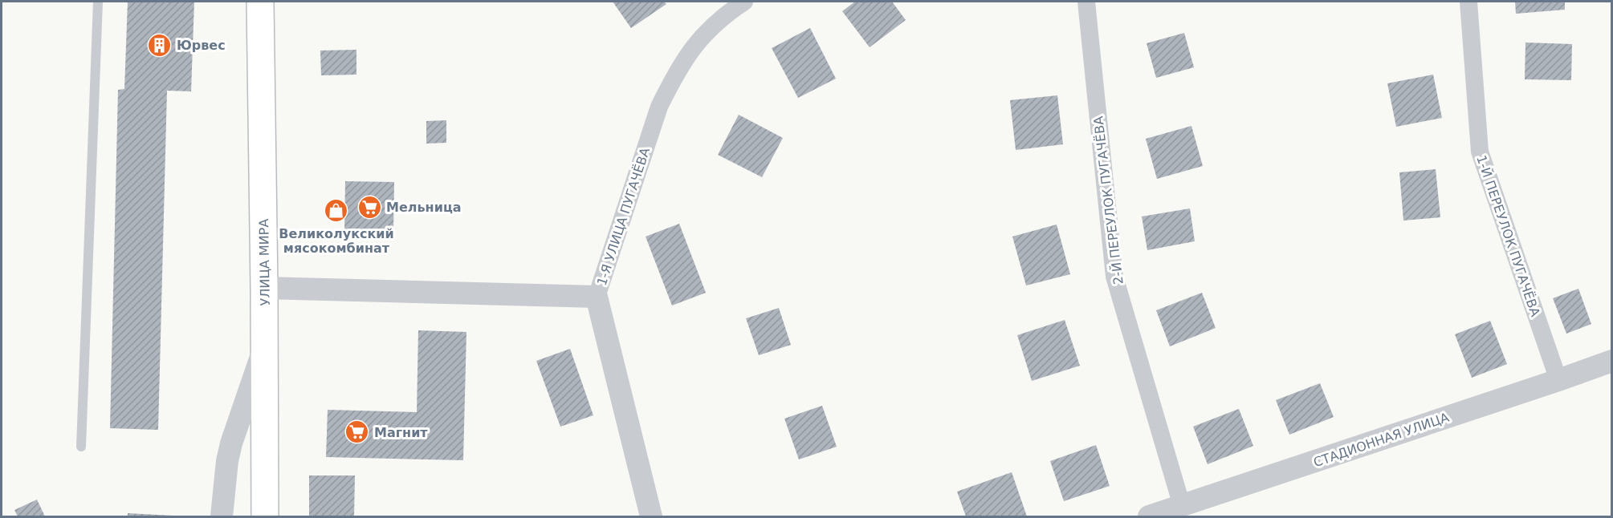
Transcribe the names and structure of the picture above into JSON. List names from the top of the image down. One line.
{"streets":{"main road":["УЛИЦА МИРА"],"street":["2-Й ПЕРЕУЛОК ПУГАЧЁВА","1-Я УЛИЦА ПУГАЧЁВА","1-Й ПЕРЕУЛОК ПУГАЧЁВА","СТАДИОННАЯ УЛИЦА"]},"crossings":[["2-Й ПЕРЕУЛОК ПУГАЧЁВА","СТАДИОННАЯ УЛИЦА"],["1-Й ПЕРЕУЛОК ПУГАЧЁВА","СТАДИОННАЯ УЛИЦА"]],"places":{"building":["Юрвес"],"supermarket":["Мельница","Магнит"],"shop":["Великолукский мясокомбинат"]}}
